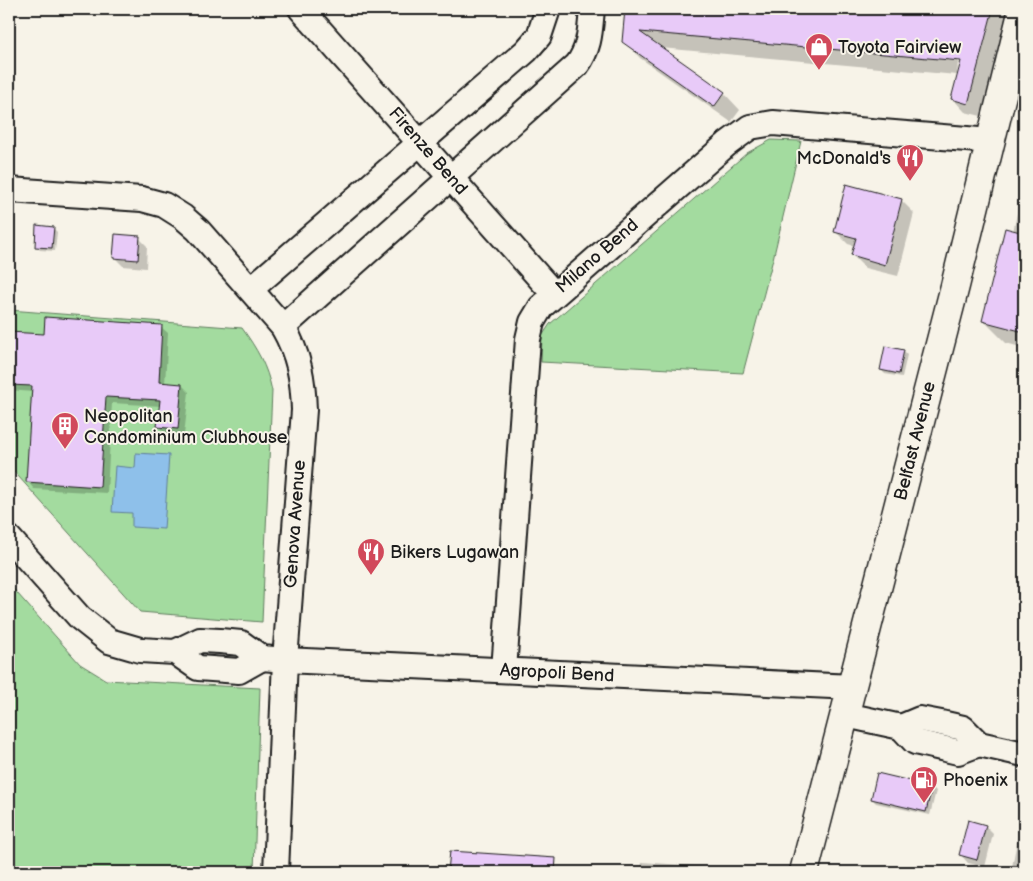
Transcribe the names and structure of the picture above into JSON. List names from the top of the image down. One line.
{"streets":{"main road":["Belfast Avenue"],"street":["Firenze Bend","Milano Bend","Genova Avenue","Agropoli Bend"]},"crossings":[["Firenze Bend","Milano Bend"],["Milano Bend","Belfast Avenue"],["Milano Bend","Agropoli Bend"],["Belfast Avenue","Agropoli Bend"],["Genova Avenue","Agropoli Bend"]],"places":{"shop":["Toyota Fairview"],"restaurant":["McDonald's","Bikers Lugawan"],"building":["Neopolitan Condominium Clubhouse"],"fuel station":["Phoenix"]}}
